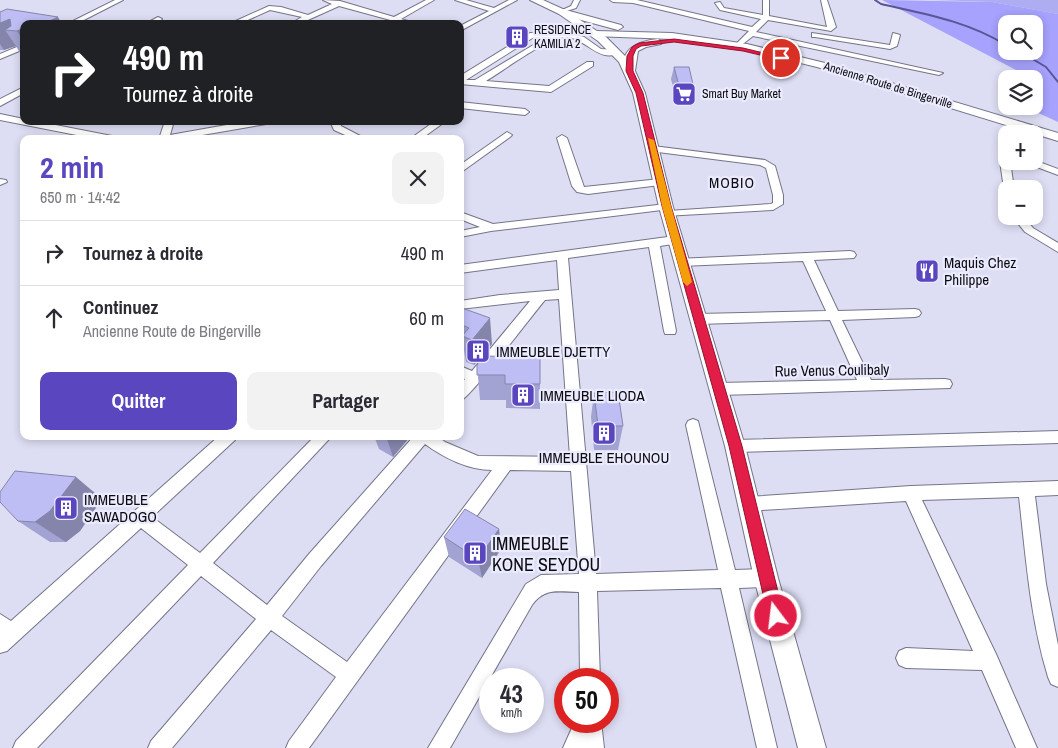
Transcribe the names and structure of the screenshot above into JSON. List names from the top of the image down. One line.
{"streets":{"street":["Ancienne Route de Bingerville","Rue Venus Coulibaly"]},"districts":["MOBIO"],"places":{"building":["RESIDENCE KAMILIA 2","IMMEUBLE DJETTY","IMMEUBLE LIODA","IMMEUBLE EHOUNOU","IMMEUBLE SAWADOGO","IMMEUBLE KONE SEYDOU"],"supermarket":["Smart Buy Market"],"restaurant":["Maquis Chez Philippe"]},"page":{"map_buttons":["+","−"],"turn":["490 m","Tournez à droite"],"heading":["2 min","650 m · 14:42"],"list":[{"name":"Tournez à droite","value":"490 m"},{"name":"Continuez","note":"Ancienne Route de Bingerville","value":"60 m"}],"buttons":["Quitter","Partager"],"speed":"43 km/h","limit":"50"}}
